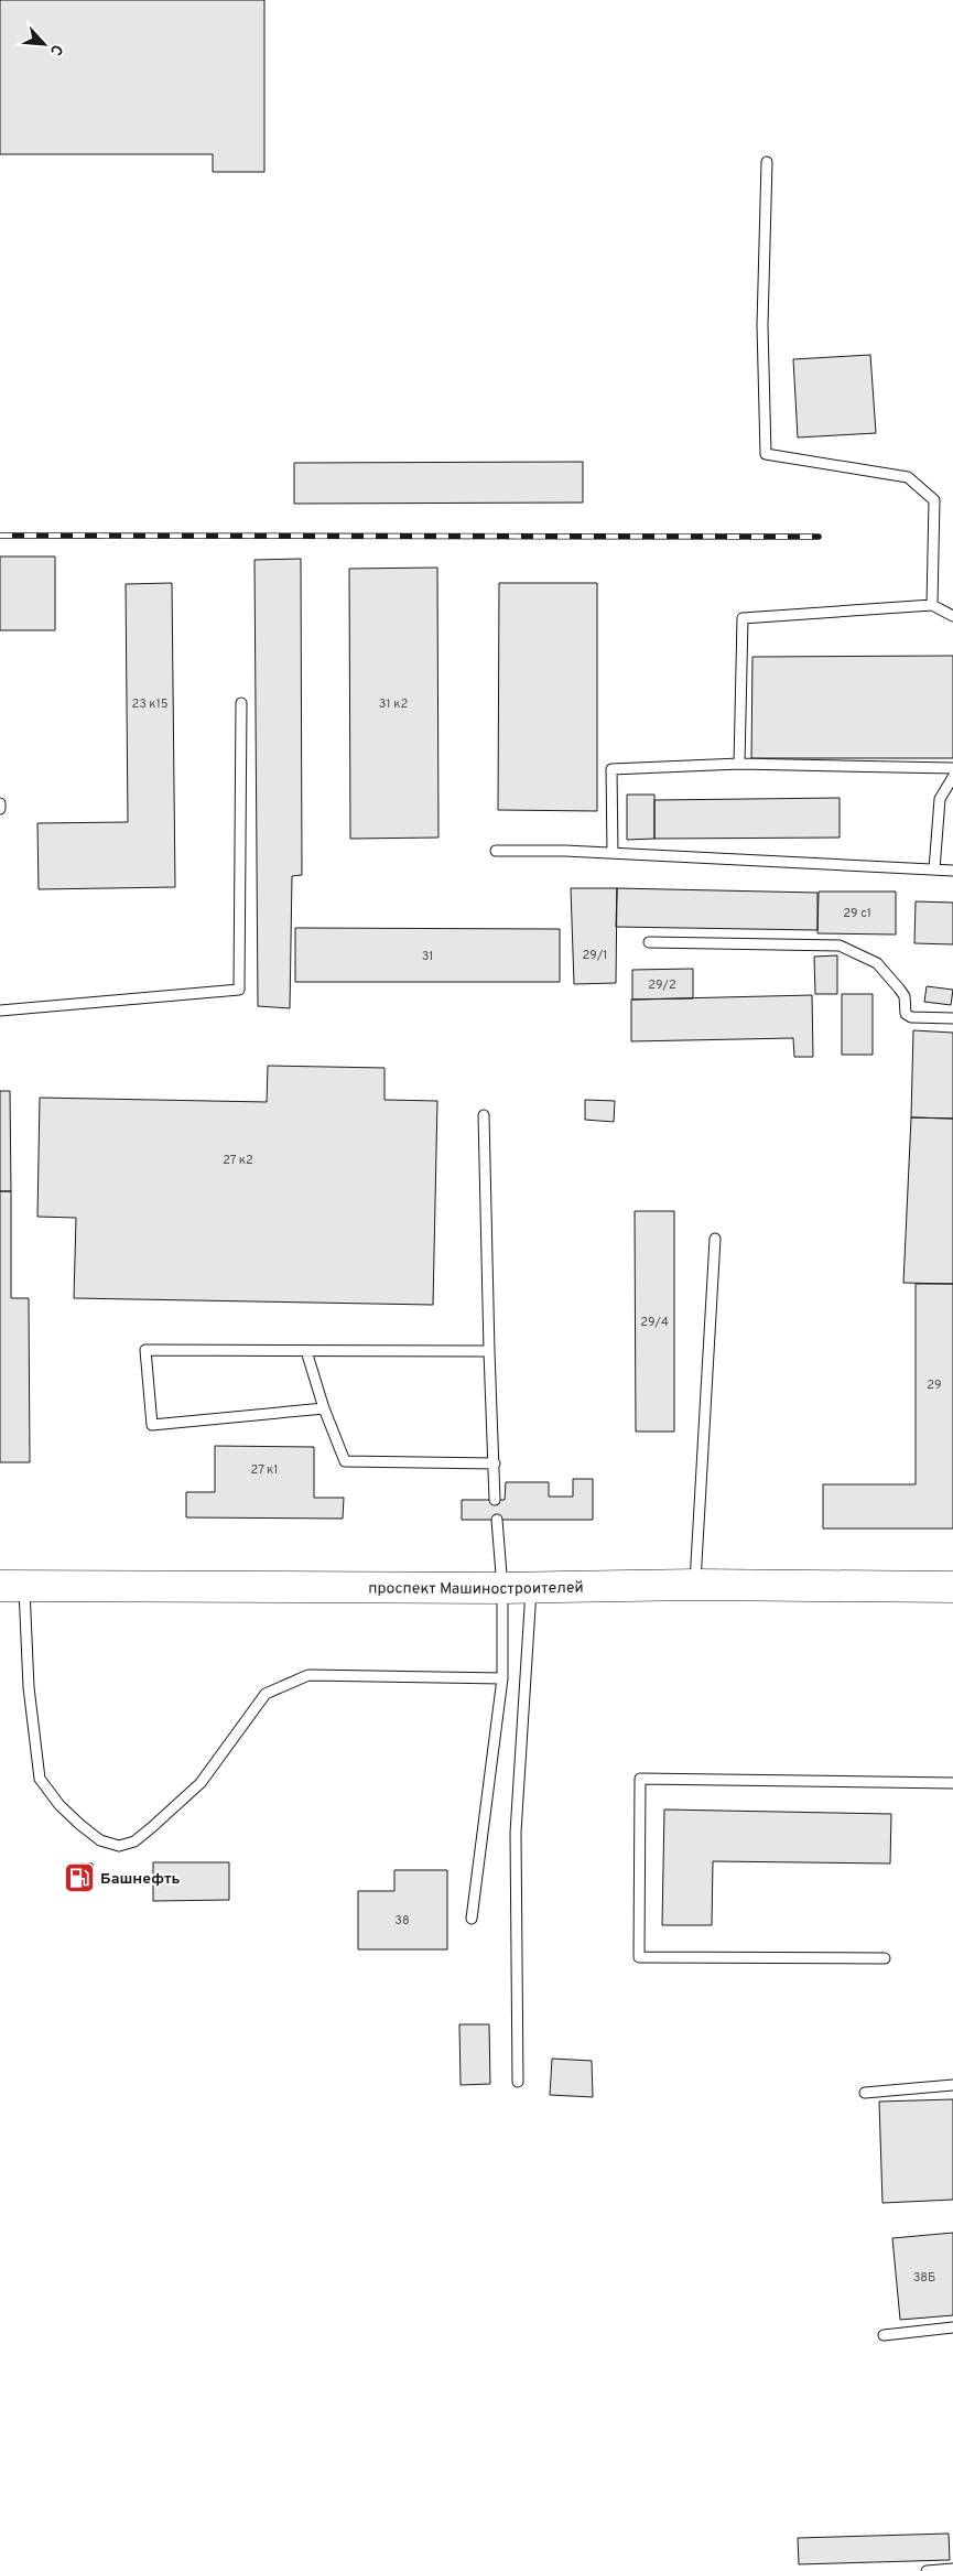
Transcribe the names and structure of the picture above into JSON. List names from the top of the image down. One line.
{"streets":{"main road":["проспект Машиностроителей"]},"places":{"fuel station":["Башнефть"]},"house_numbers":["23 к15","31 к2","29 с1","29/1","31","29/2","27 к2","29/4","29","27 к1","38","38Б"],"north":"bottom right"}
